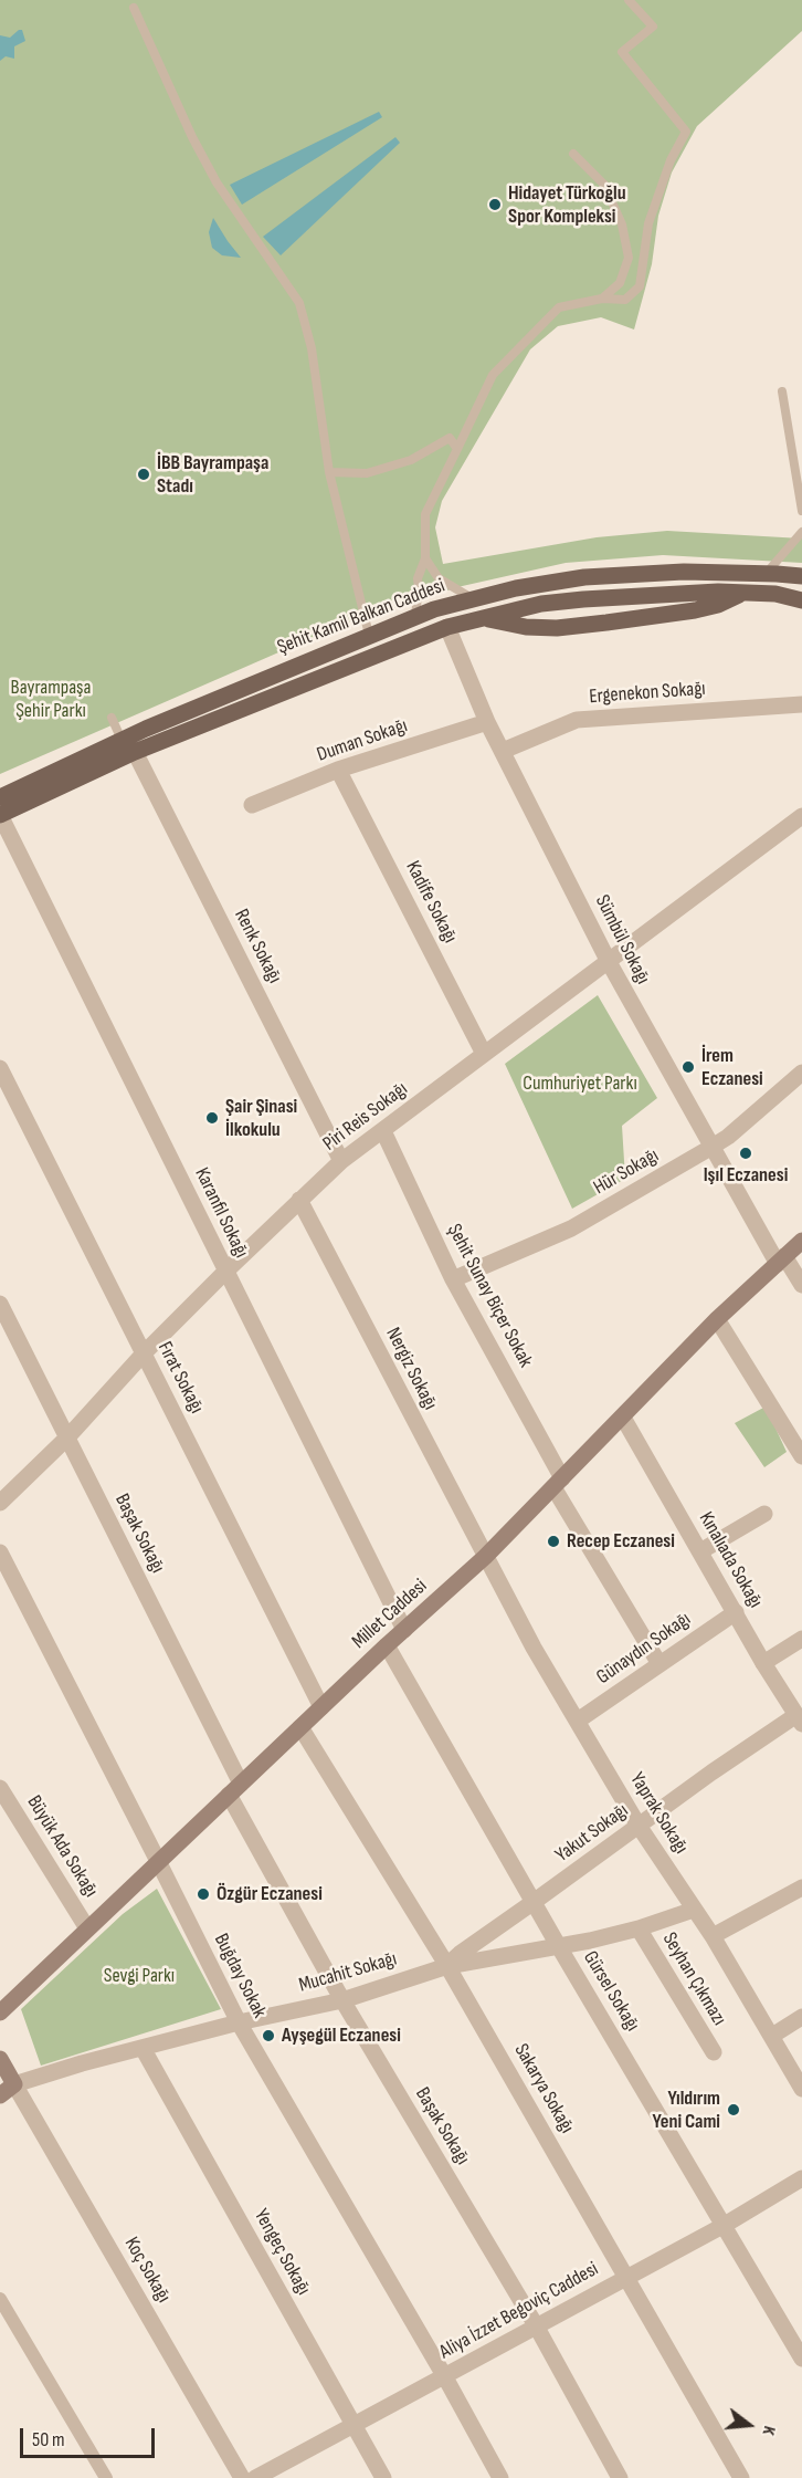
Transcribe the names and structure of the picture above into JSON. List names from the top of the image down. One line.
{"streets":{"main road":["Şehit Kamil Balkan Caddesi","Millet Caddesi"],"street":["Ergenekon Sokağı","Duman Sokağı","Kadife Sokağı","Sümbül Sokağı","Renk Sokağı","Piri Reis Sokağı","Hür Sokağı","Karanfil Sokağı","Şehit Sunay Biçer Sokak","Nergiz Sokağı","Fırat Sokağı","Başak Sokağı","Kınalıada Sokağı","Günaydın Sokağı","Yaprak Sokağı","Yakut Sokağı","Büyük Ada Sokağı","Mucahit Sokağı","Buğday Sokak","Seyhan Çıkmazı","Gürsel Sokağı","Sakarya Sokağı","Yengeç Sokağı","Koç Sokağı","Aliya İzzet Begoviç Caddesi"]},"crossings":[["Şehit Kamil Balkan Caddesi","Sümbül Sokağı"],["Şehit Kamil Balkan Caddesi","Renk Sokağı"],["Şehit Kamil Balkan Caddesi","Karanfil Sokağı"],["Ergenekon Sokağı","Sümbül Sokağı"],["Duman Sokağı","Kadife Sokağı"],["Duman Sokağı","Sümbül Sokağı"],["Kadife Sokağı","Piri Reis Sokağı"],["Sümbül Sokağı","Piri Reis Sokağı"],["Sümbül Sokağı","Hür Sokağı"],["Sümbül Sokağı","Millet Caddesi"],["Renk Sokağı","Piri Reis Sokağı"],["Piri Reis Sokağı","Karanfil Sokağı"],["Piri Reis Sokağı","Şehit Sunay Biçer Sokak"],["Piri Reis Sokağı","Nergiz Sokağı"],["Piri Reis Sokağı","Fırat Sokağı"],["Piri Reis Sokağı","Başak Sokağı"],["Hür Sokağı","Şehit Sunay Biçer Sokak"],["Karanfil Sokağı","Millet Caddesi"],["Şehit Sunay Biçer Sokak","Millet Caddesi"],["Şehit Sunay Biçer Sokak","Günaydın Sokağı"],["Nergiz Sokağı","Millet Caddesi"],["Nergiz Sokağı","Yaprak Sokağı"],["Fırat Sokağı","Millet Caddesi"],["Başak Sokağı","Millet Caddesi"],["Başak Sokağı","Mucahit Sokağı"],["Başak Sokağı","Aliya İzzet Begoviç Caddesi"],["Kınalıada Sokağı","Millet Caddesi"],["Kınalıada Sokağı","Günaydın Sokağı"],["Kınalıada Sokağı","Yakut Sokağı"],["Millet Caddesi","Yaprak Sokağı"],["Millet Caddesi","Büyük Ada Sokağı"],["Millet Caddesi","Buğday Sokak"],["Millet Caddesi","Gürsel Sokağı"],["Millet Caddesi","Sakarya Sokağı"],["Günaydın Sokağı","Yaprak Sokağı"],["Yaprak Sokağı","Yakut Sokağı"],["Yaprak Sokağı","Mucahit Sokağı"],["Yakut Sokağı","Mucahit Sokağı"],["Yakut Sokağı","Gürsel Sokağı"],["Yakut Sokağı","Sakarya Sokağı"],["Mucahit Sokağı","Buğday Sokak"],["Mucahit Sokağı","Seyhan Çıkmazı"],["Mucahit Sokağı","Gürsel Sokağı"],["Mucahit Sokağı","Sakarya Sokağı"],["Mucahit Sokağı","Yengeç Sokağı"],["Mucahit Sokağı","Koç Sokağı"],["Buğday Sokak","Aliya İzzet Begoviç Caddesi"],["Gürsel Sokağı","Aliya İzzet Begoviç Caddesi"],["Sakarya Sokağı","Aliya İzzet Begoviç Caddesi"],["Yengeç Sokağı","Aliya İzzet Begoviç Caddesi"]],"parks":["Bayrampaşa Şehir Parkı","Cumhuriyet Parkı","Sevgi Parkı"],"places":["Hidayet Türkoğlu Spor Kompleksi","İBB Bayrampaşa Stadı","İrem Eczanesi","Şair Şinasi İlkokulu","Işıl Eczanesi","Recep Eczanesi","Özgür Eczanesi","Ayşegül Eczanesi","Yıldırım Yeni Cami"],"scale_bar":"50 m","north":"right"}
